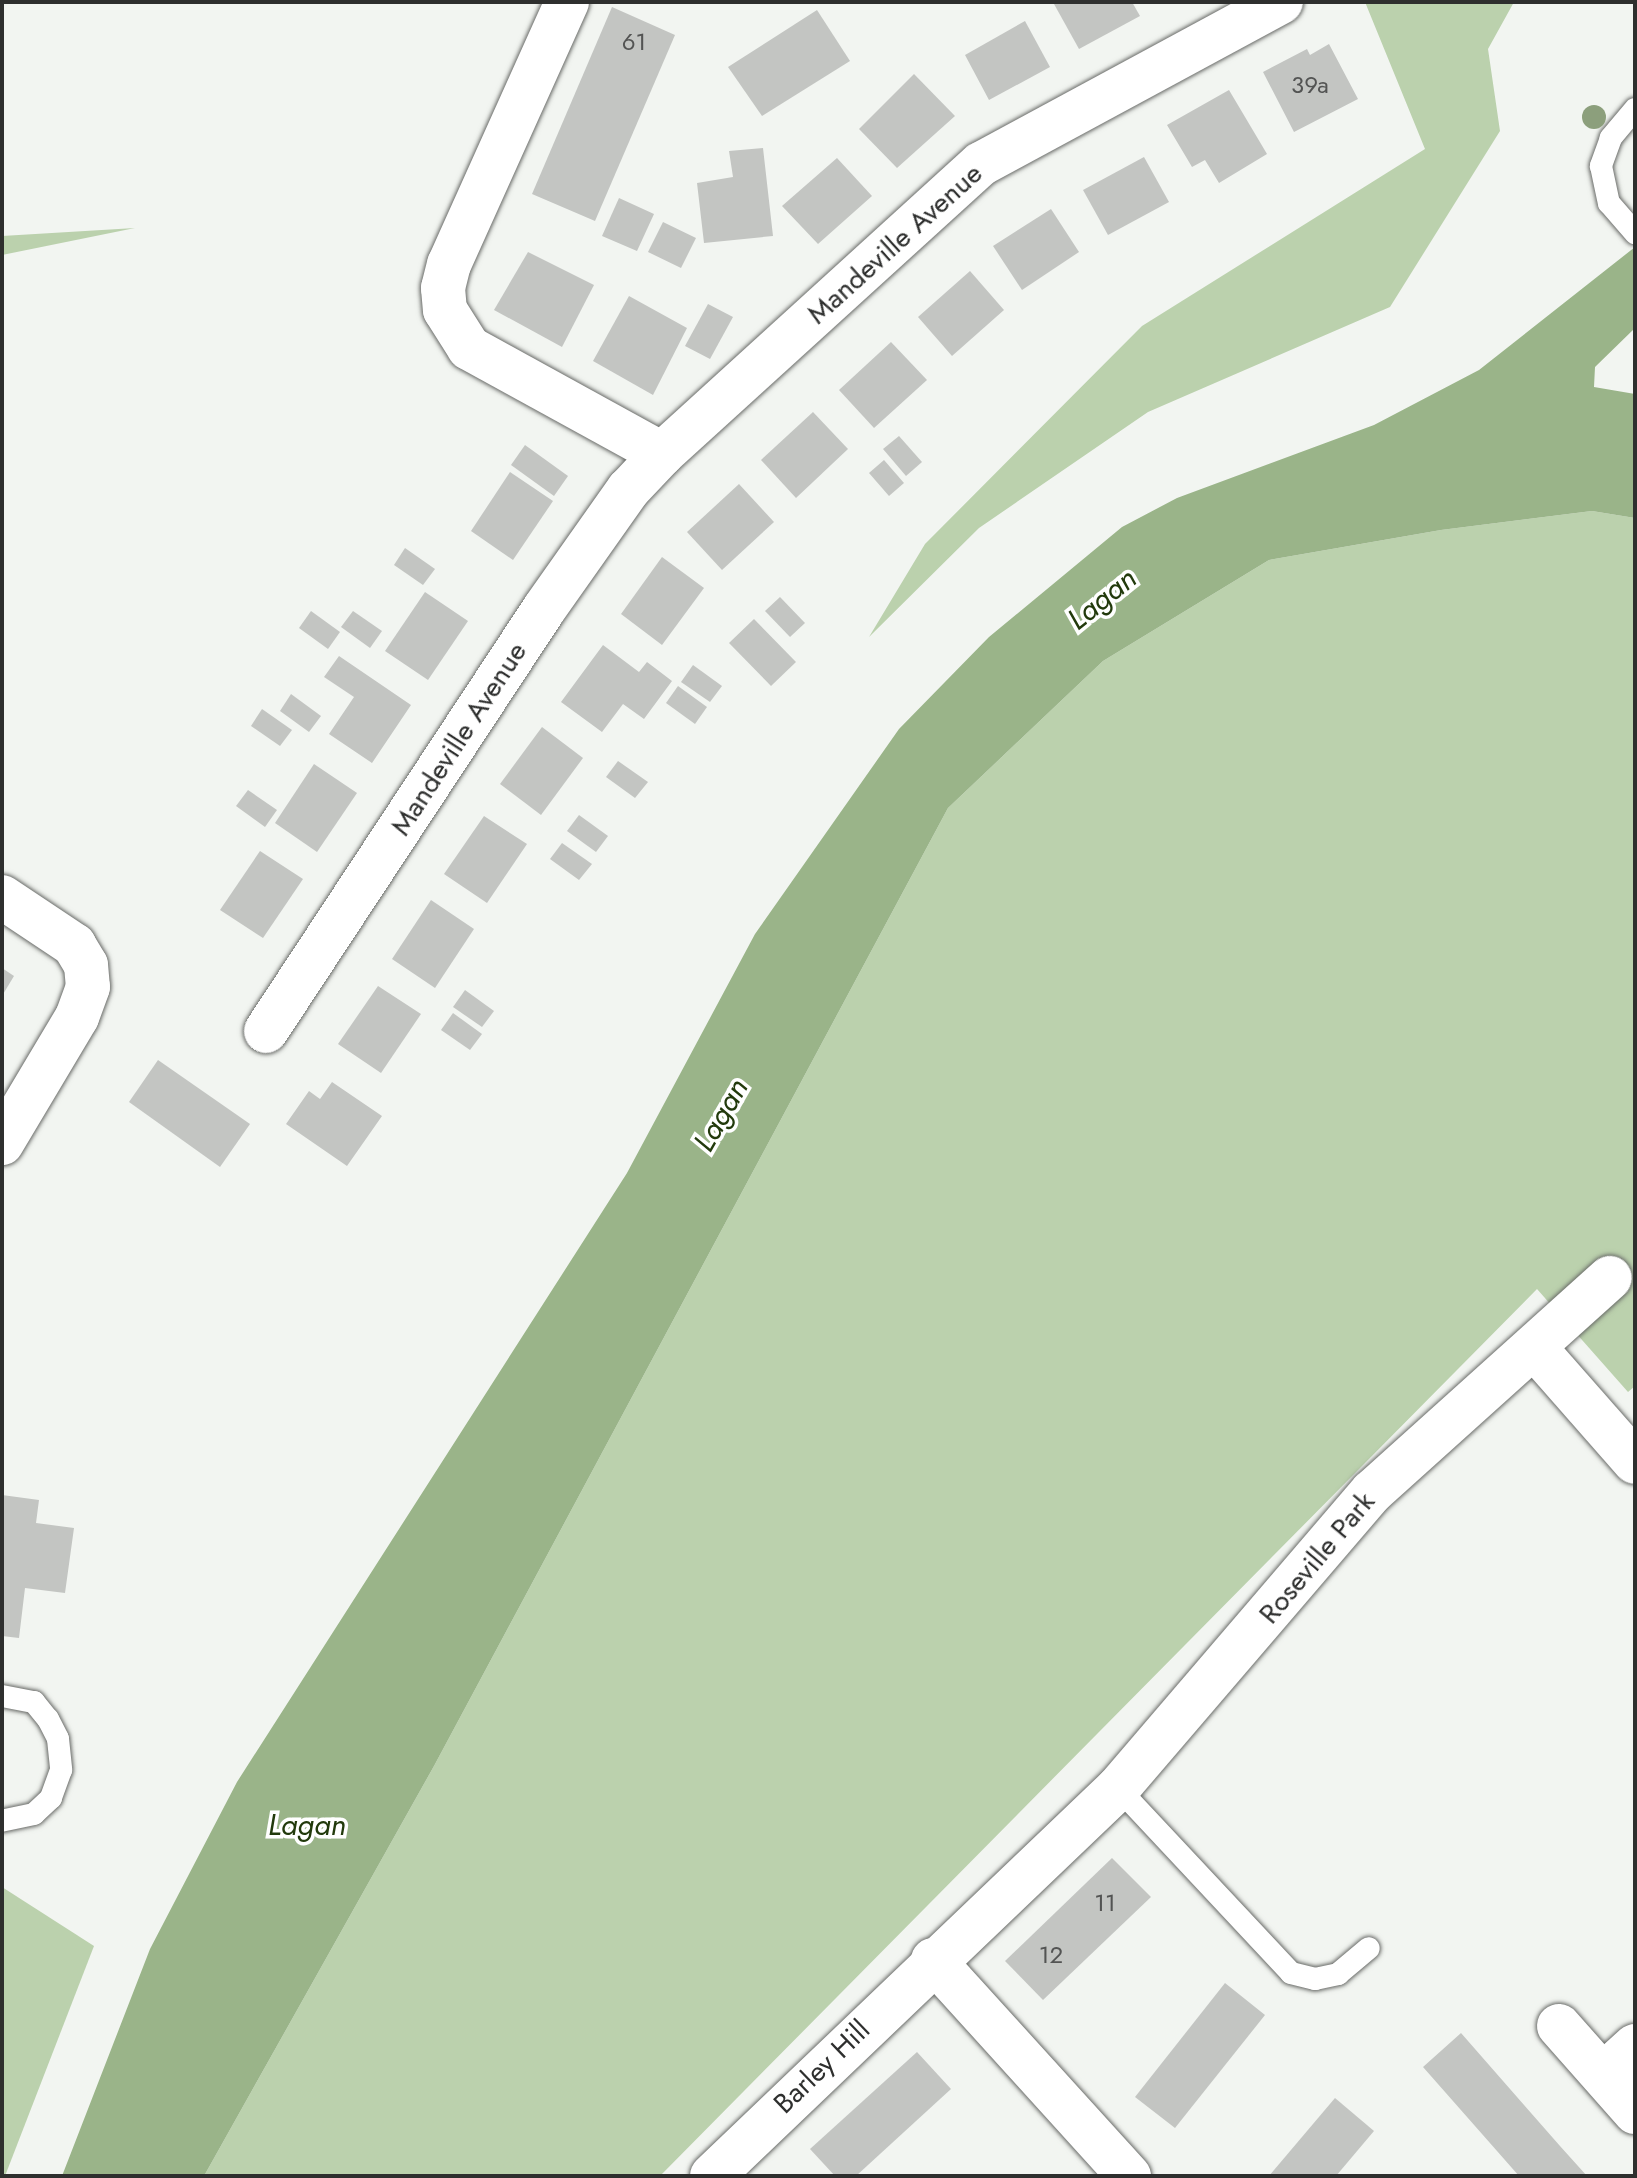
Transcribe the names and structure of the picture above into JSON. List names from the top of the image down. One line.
{"streets":{"street":["Mandeville Avenue","Roseville Park","Barley Hill"]},"crossings":[["Roseville Park","Barley Hill"]],"water":["Lagan"],"house_numbers":["61","39a","11","12"]}
